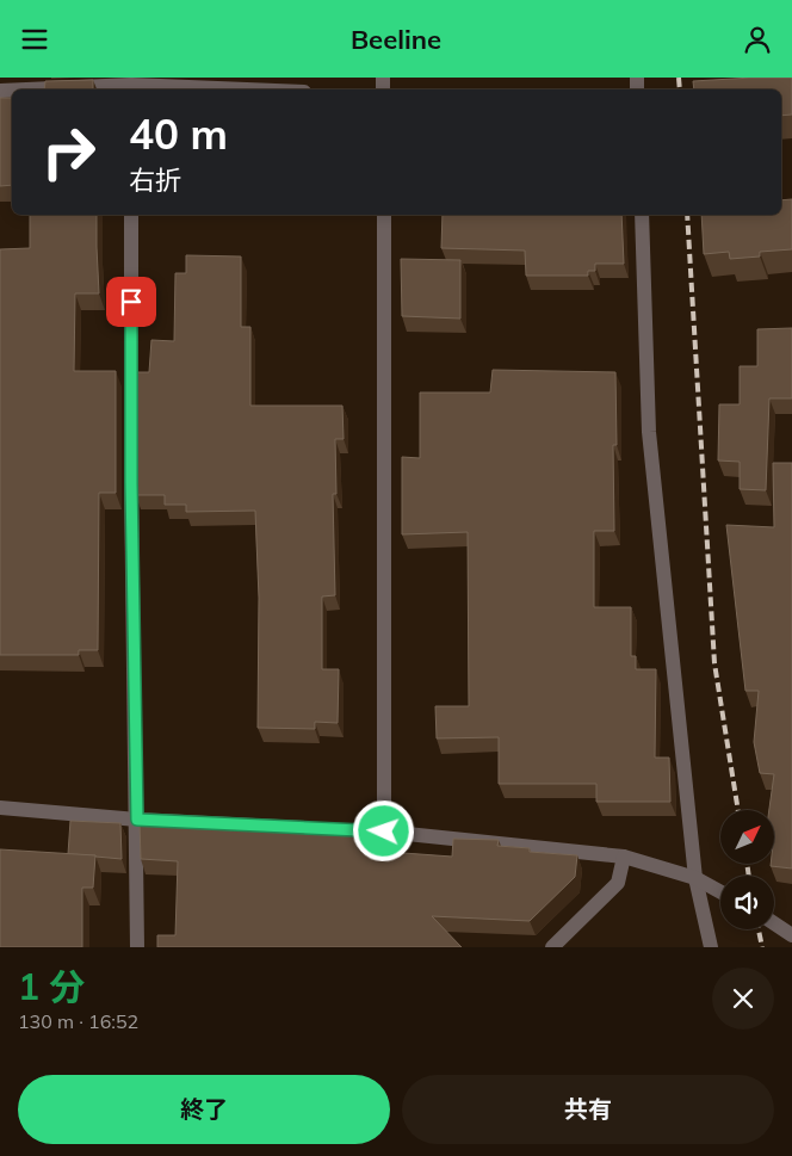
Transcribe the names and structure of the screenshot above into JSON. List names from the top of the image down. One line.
{"north":"top right","page":{"header":"Beeline","turn":["40 m","右折"],"heading":["1 分","130 m · 16:52"],"buttons":["終了","共有"]}}
